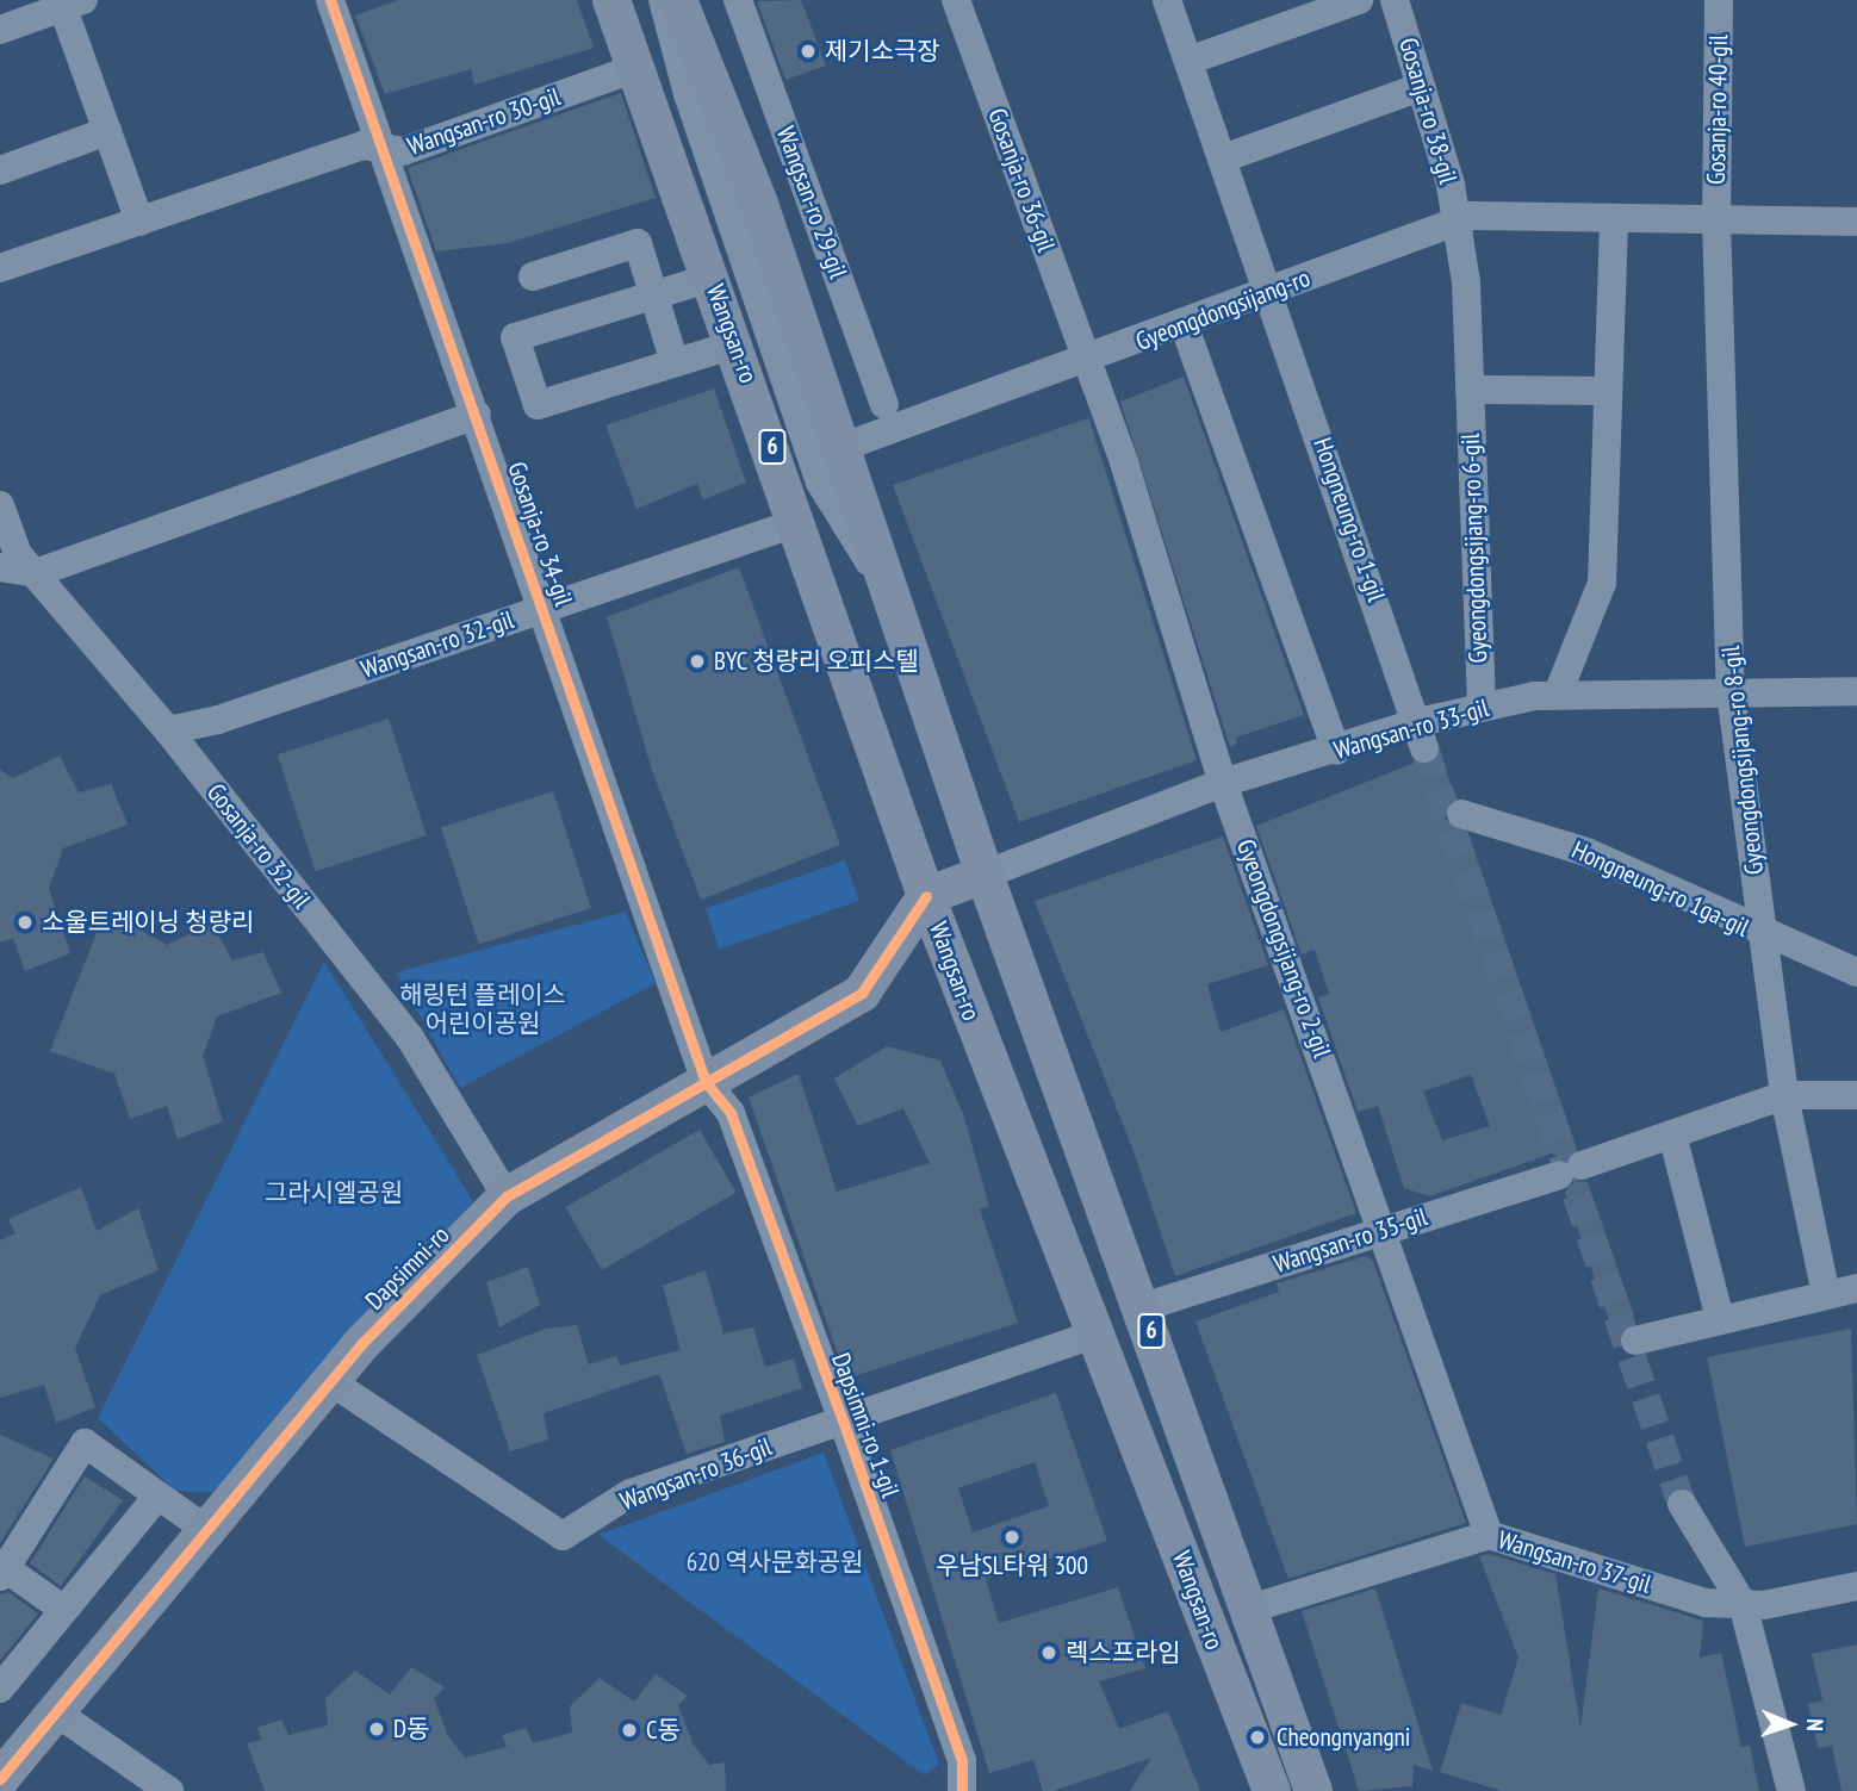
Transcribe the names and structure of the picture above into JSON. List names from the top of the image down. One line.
{"streets":{"main road":["Wangsan-ro","6","Dapsimni-ro"],"street":["Gosanja-ro 40-gil","Gosanja-ro 38-gil","Wangsan-ro 30-gil","Gosanja-ro 36-gil","Wangsan-ro 29-gil","Gyeongdongsijang-ro","Hongneung-ro 1-gil","Gosanja-ro 34-gil","Gyeongdongsijang-ro 6-gil","Wangsan-ro 32-gil","Wangsan-ro 33-gil","Gyeongdongsijang-ro 8-gil","Gosanja-ro 32-gil","Hongneung-ro 1ga-gil","Gyeongdongsijang-ro 2-gil","Wangsan-ro 35-gil","Dapsimni-ro 1-gil","Wangsan-ro 36-gil","Wangsan-ro 37-gil"]},"crossings":[["Gosanja-ro 40-gil","Gyeongdongsijang-ro"],["Gosanja-ro 40-gil","Gyeongdongsijang-ro 8-gil"],["Gosanja-ro 38-gil","Gyeongdongsijang-ro"],["Gosanja-ro 38-gil","Gyeongdongsijang-ro 6-gil"],["Wangsan-ro 30-gil","Wangsan-ro"],["Wangsan-ro 30-gil","Gosanja-ro 34-gil"],["Gosanja-ro 36-gil","Gyeongdongsijang-ro"],["Gosanja-ro 36-gil","Gyeongdongsijang-ro 2-gil"],["Gyeongdongsijang-ro","Wangsan-ro"],["Gyeongdongsijang-ro","Hongneung-ro 1-gil"],["Gyeongdongsijang-ro","Gyeongdongsijang-ro 6-gil"],["Gyeongdongsijang-ro","Gyeongdongsijang-ro 8-gil"],["Gyeongdongsijang-ro","Gyeongdongsijang-ro 2-gil"],["Wangsan-ro","Wangsan-ro 32-gil"],["Wangsan-ro","Wangsan-ro 33-gil"],["Wangsan-ro","Wangsan-ro 35-gil"],["Wangsan-ro","Dapsimni-ro"],["Wangsan-ro","Wangsan-ro 36-gil"],["Wangsan-ro","Wangsan-ro 37-gil"],["Hongneung-ro 1-gil","Wangsan-ro 33-gil"],["Gosanja-ro 34-gil","Wangsan-ro 32-gil"],["Gosanja-ro 34-gil","Dapsimni-ro"],["Gosanja-ro 34-gil","Dapsimni-ro 1-gil"],["Gyeongdongsijang-ro 6-gil","Wangsan-ro 33-gil"],["Wangsan-ro 32-gil","Gosanja-ro 32-gil"],["Wangsan-ro 33-gil","Gyeongdongsijang-ro 8-gil"],["Wangsan-ro 33-gil","Gyeongdongsijang-ro 2-gil"],["Gyeongdongsijang-ro 8-gil","Hongneung-ro 1ga-gil"],["Gyeongdongsijang-ro 8-gil","Wangsan-ro 35-gil"],["Gosanja-ro 32-gil","Dapsimni-ro"],["Gyeongdongsijang-ro 2-gil","Wangsan-ro 35-gil"],["Gyeongdongsijang-ro 2-gil","Wangsan-ro 37-gil"],["Dapsimni-ro","Dapsimni-ro 1-gil"],["Dapsimni-ro","Wangsan-ro 36-gil"],["Dapsimni-ro 1-gil","Wangsan-ro 36-gil"]],"parks":["해링턴 플레이스 어린이공원","그라시엘공원","620 역사문화공원"],"places":["제기소극장","BYC 청량리 오피스텔","소울트레이닝 청량리","우남SL타워 300","렉스프라임","D동","C동","Cheongnyangni"],"north":"right"}
